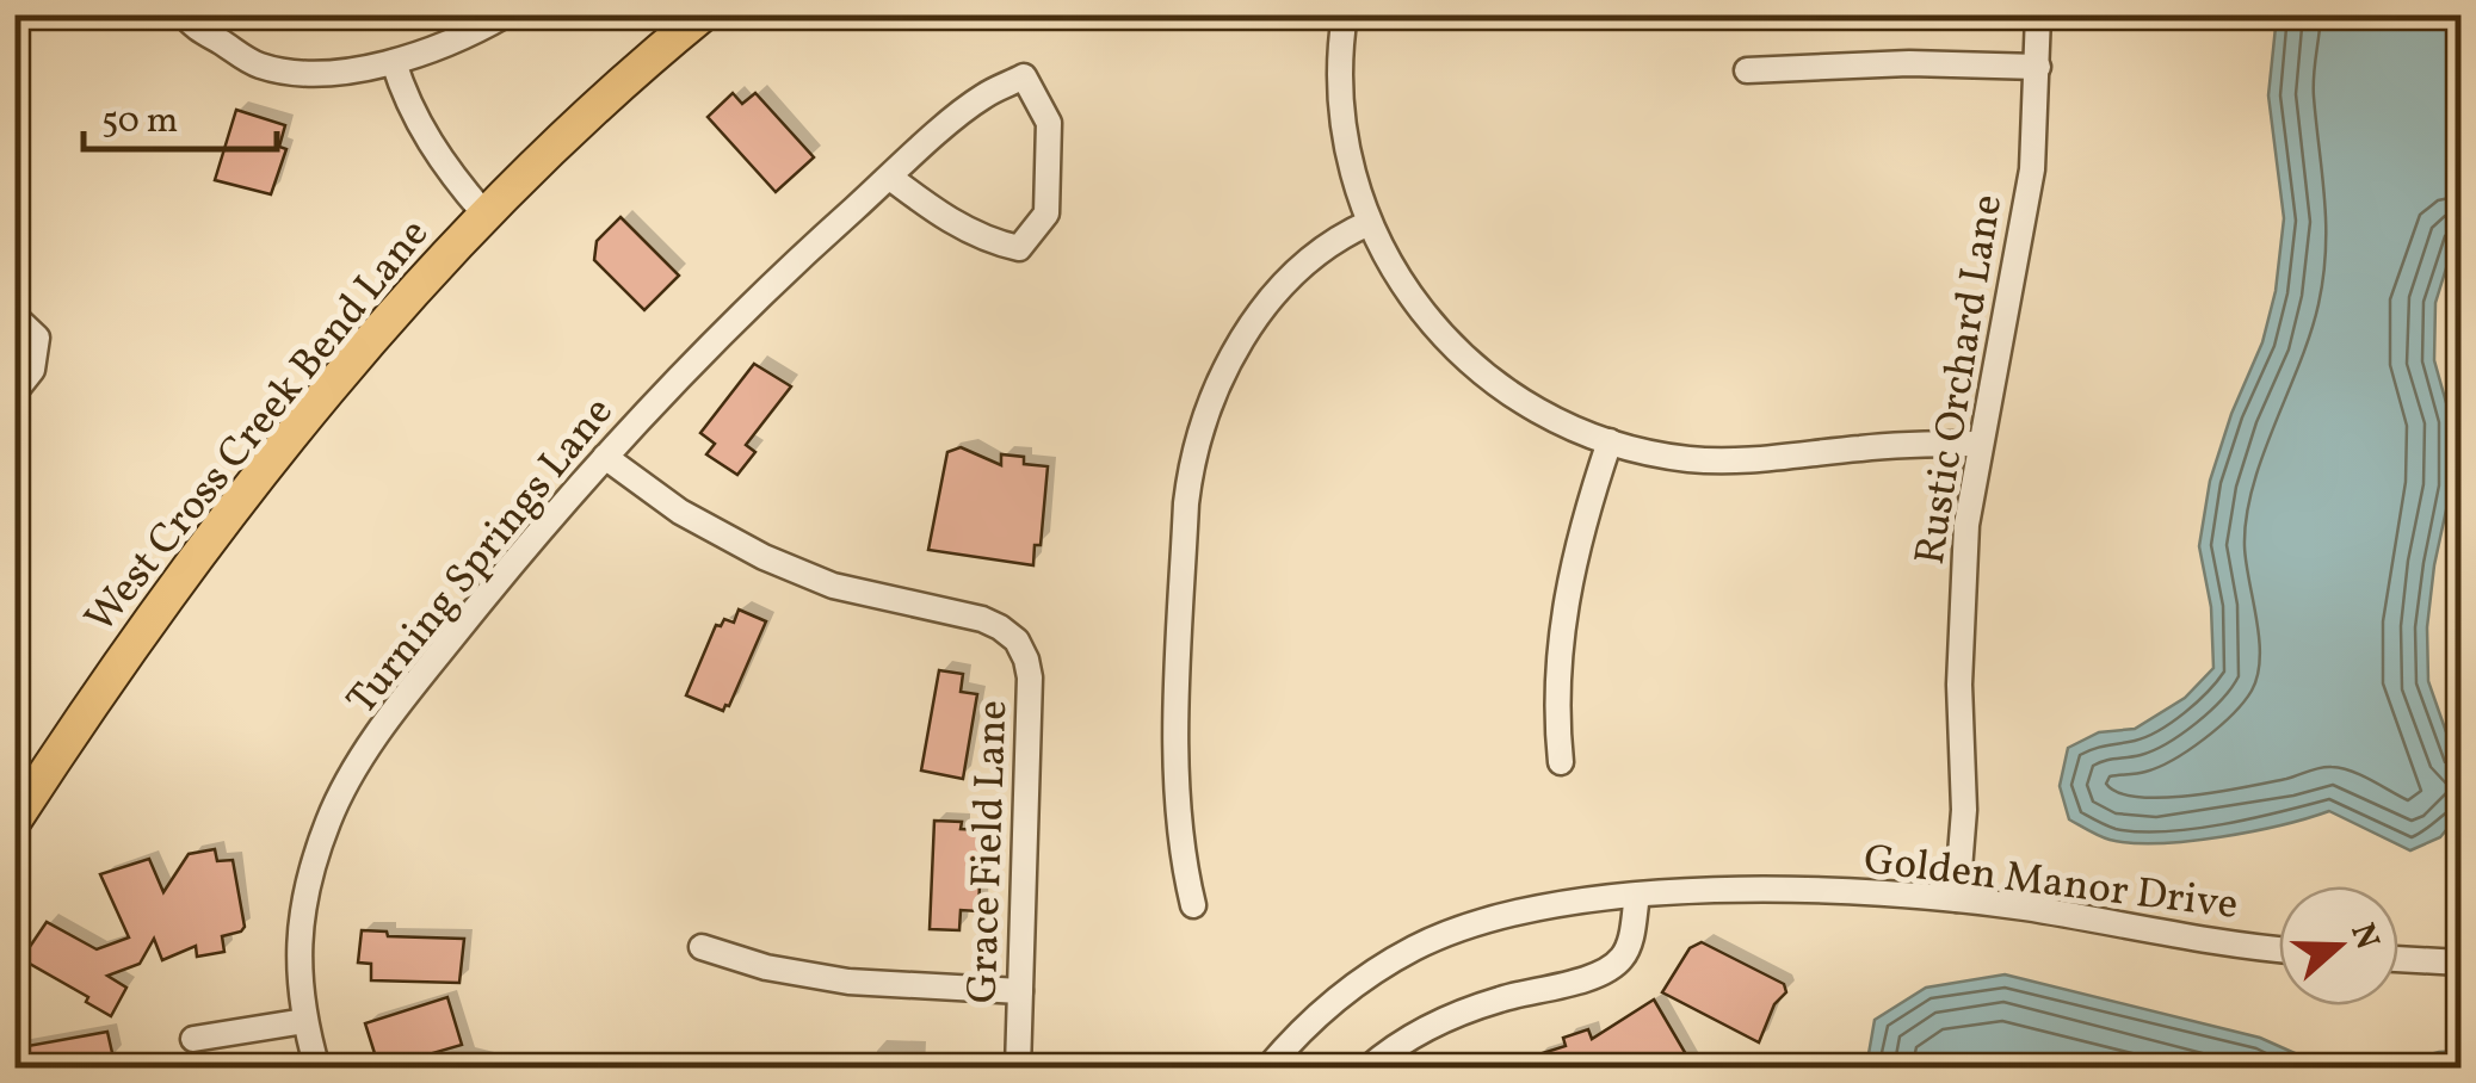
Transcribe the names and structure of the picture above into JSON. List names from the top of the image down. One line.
{"streets":{"main road":["West Cross Creek Bend Lane"],"street":["Rustic Orchard Lane","Turning Springs Lane","Grace Field Lane","Golden Manor Drive"]},"crossings":[["Rustic Orchard Lane","Golden Manor Drive"],["Turning Springs Lane","Grace Field Lane"]],"scale_bar":"50 m","north":"right"}
